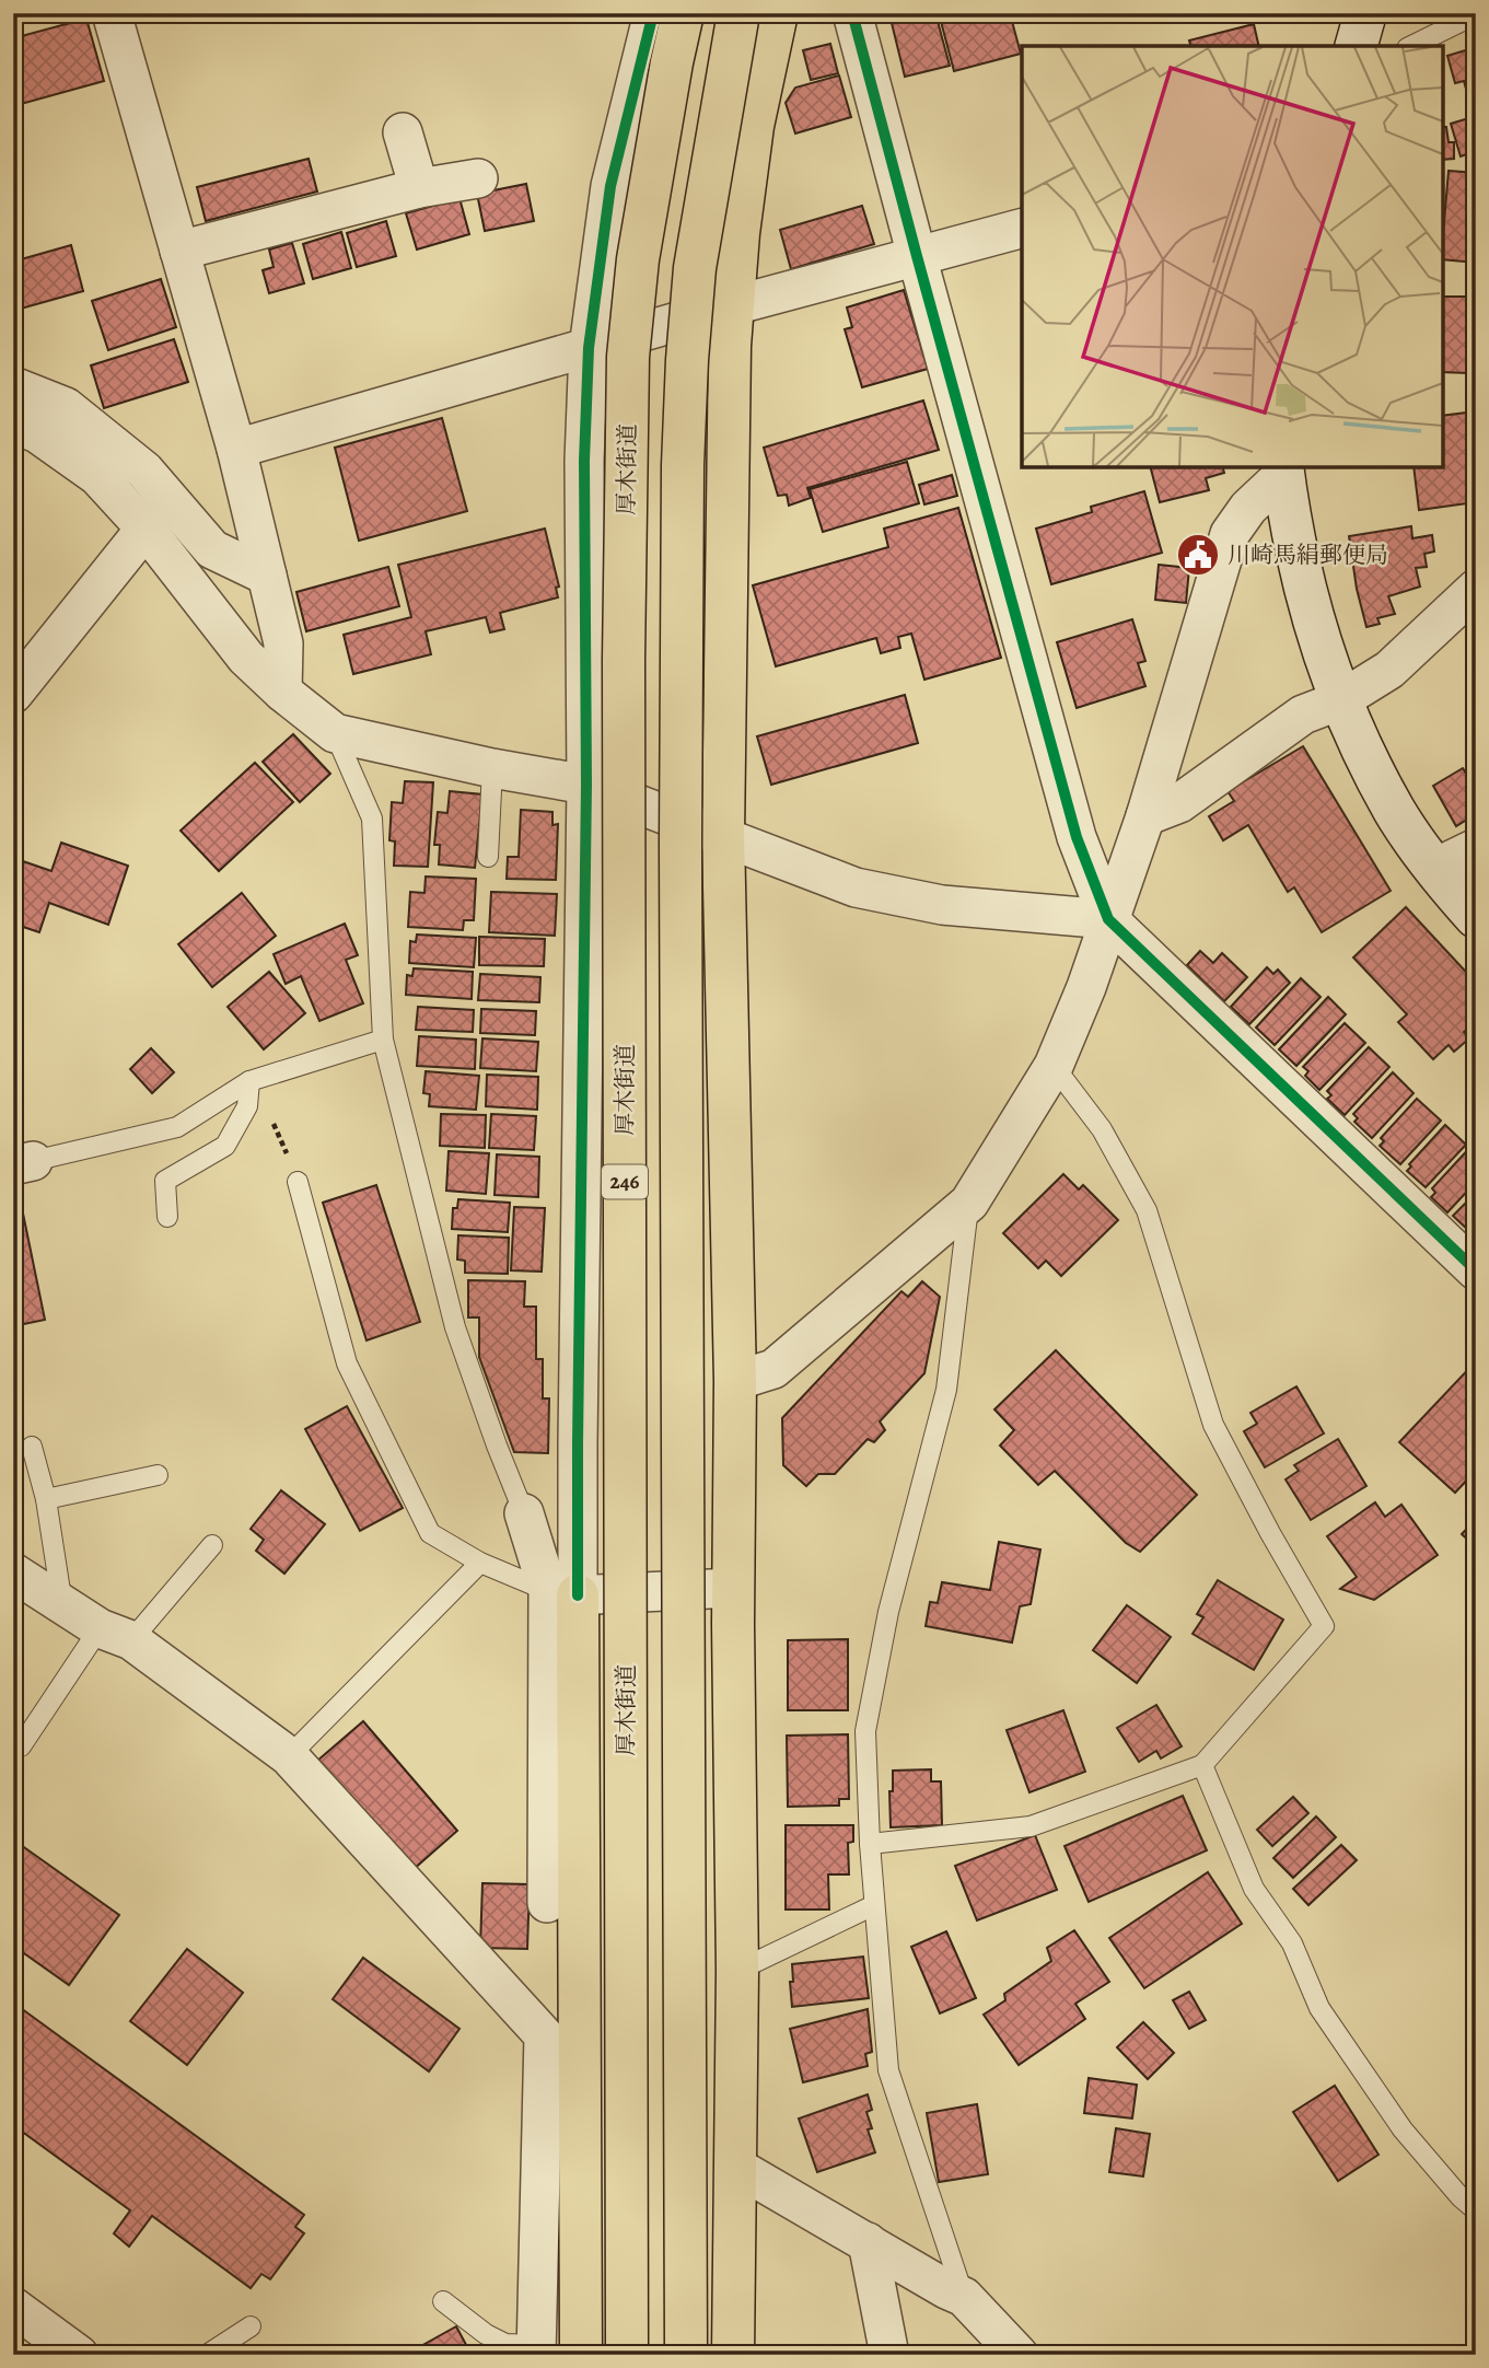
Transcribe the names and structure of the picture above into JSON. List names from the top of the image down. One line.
{"streets":{"highway":["厚木街道","246"]},"places":{"public building":["川崎馬絹郵便局"]}}
